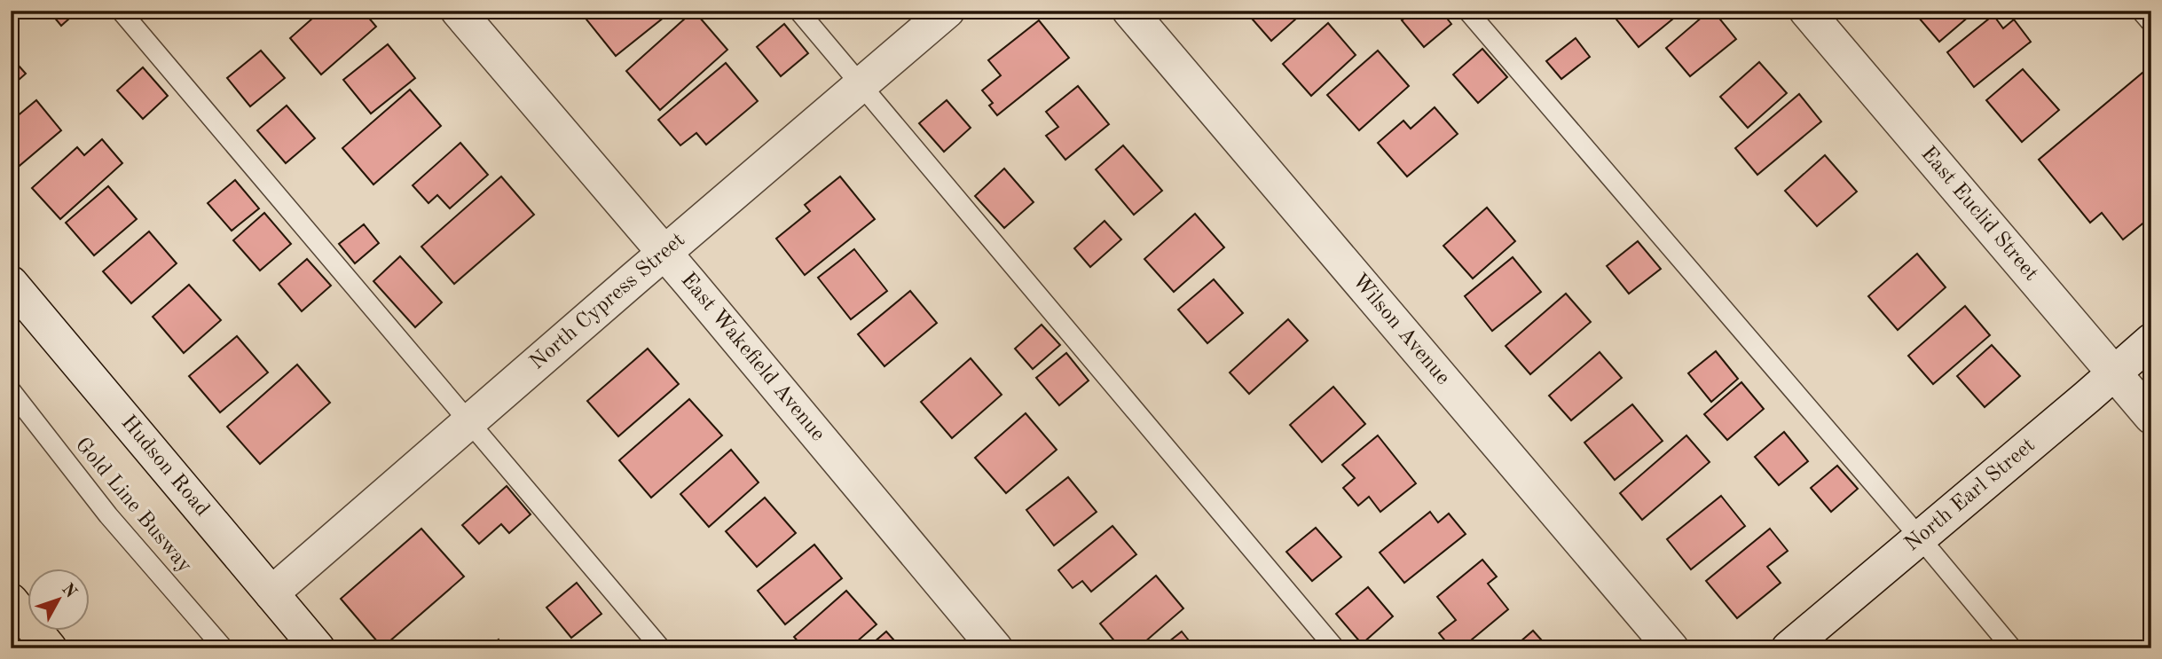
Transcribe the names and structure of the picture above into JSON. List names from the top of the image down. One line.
{"streets":{"street":["East Euclid Street","North Cypress Street","Wilson Avenue","East Wakefield Avenue","Hudson Road","North Earl Street"],"lane":["Gold Line Busway"]},"crossings":[["East Euclid Street","North Earl Street"],["North Cypress Street","East Wakefield Avenue"],["North Cypress Street","Hudson Road"]],"north":"top right"}
